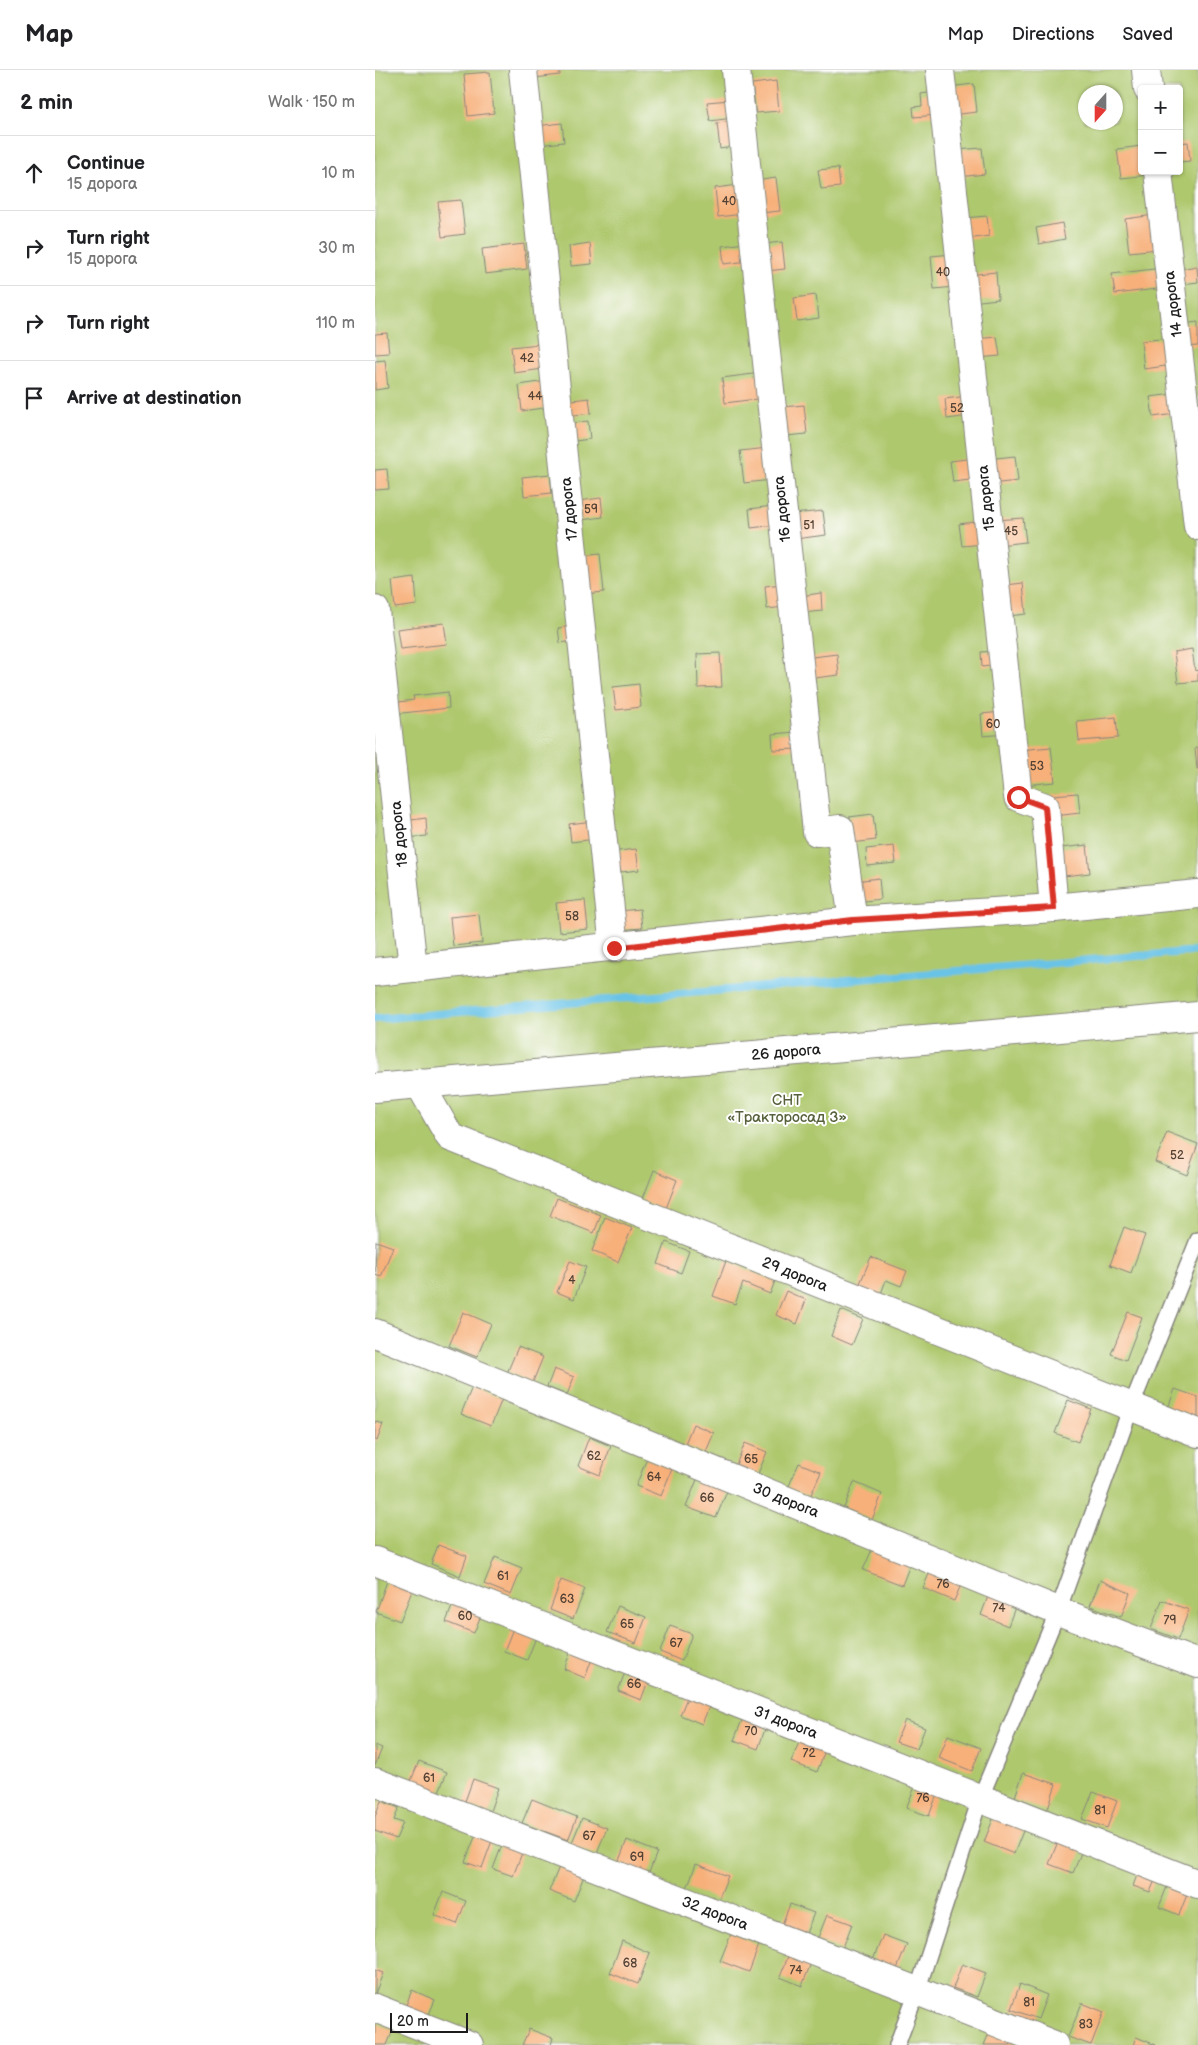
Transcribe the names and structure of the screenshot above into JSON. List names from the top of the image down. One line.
{"streets":{"street":["14 дорога","15 дорога","17 дорога","16 дорога","18 дорога","26 дорога","29 дорога","30 дорога","31 дорога","32 дорога"]},"crossings":[["26 дорога","29 дорога"]],"parks":["СНТ «Тракторосад 3»"],"house_numbers":["40","40","42","44","52","59","51","45","60","53","58","52","4","62","65","64","66","61","76","63","74","60","79","65","67","66","70","72","61","76","81","67","69","68","74","81","83"],"scale_bar":"20 m","north":"bottom","page":{"header":"Map","nav":["Map","Directions","Saved"],"heading":["2 min","Walk · 150 m"],"map_buttons":["+","−"],"list":[["Continue","15 дорога","10 m"],["Turn right","15 дорога","30 m"],["Turn right","110 m"],"Arrive at destination"],"scale":"20 m"}}
